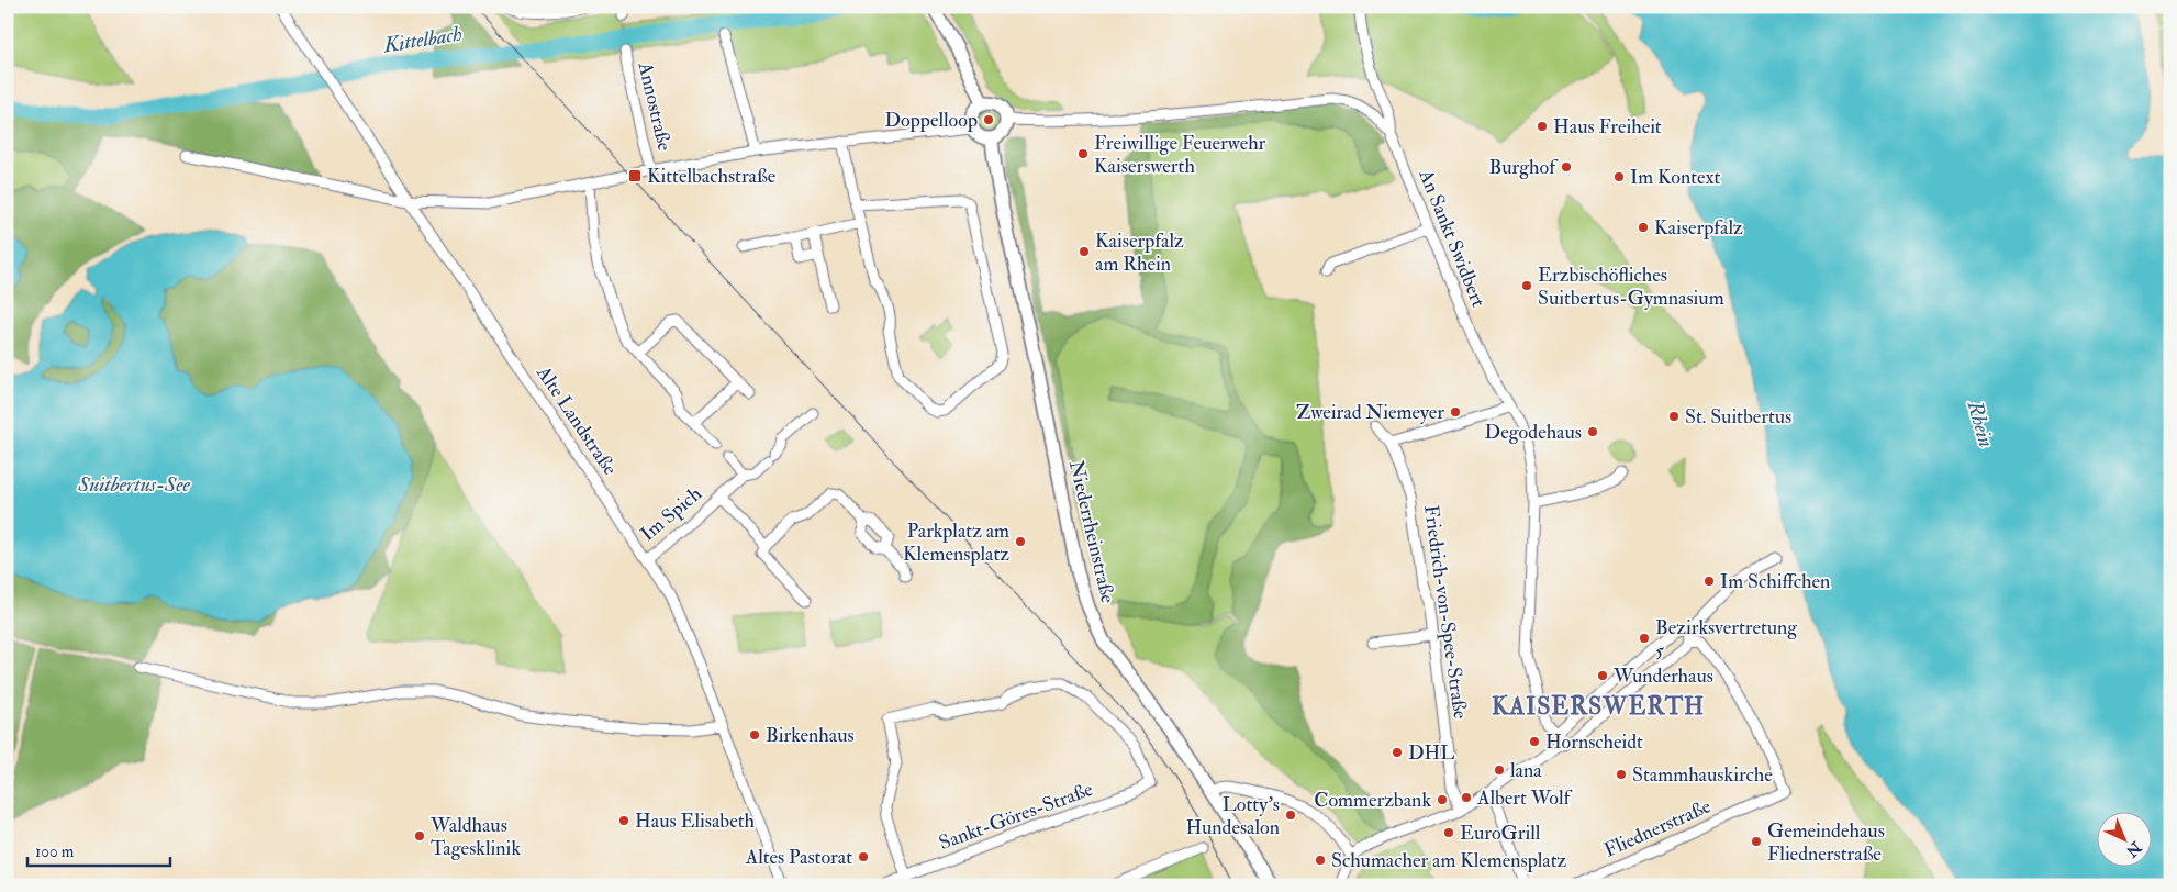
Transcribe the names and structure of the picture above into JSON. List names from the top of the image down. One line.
{"streets":{"main road":["Niederrheinstraße"],"street":["Annostraße","An Sankt Swidbert","Alte Landstraße","Im Spich","Friedrich-von-Spee-Straße","Sankt-Göres-Straße","Fliednerstraße"]},"crossings":[["An Sankt Swidbert","Niederrheinstraße"],["Alte Landstraße","Im Spich"]],"districts":["KAISERSWERTH"],"water":["Kittelbach","Rhein","Suitbertus-See"],"places":{"other":["Doppelloop","Haus Freiheit","Freiwillige Feuerwehr Kaiserswerth","Burghof","Im Kontext","Kaiserpfalz","Kaiserpfalz am Rhein","Erzbischöfliches Suitbertus-Gymnasium","Zweirad Niemeyer","St. Suitbertus","Degodehaus","Parkplatz am Klemensplatz","Im Schiffchen","Bezirksvertretung 5","Wunderhaus","Birkenhaus","Hornscheidt","DHL","lana","Stammhauskirche","Albert Wolf","Commerzbank","Lotty's Hundesalon","Haus Elisabeth","EuroGrill","Waldhaus Tagesklinik","Gemeindehaus Fliednerstraße","Altes Pastorat","Schumacher am Klemensplatz"],"transit":["Kittelbachstraße"]},"scale_bar":"100 m","north":"bottom right"}
